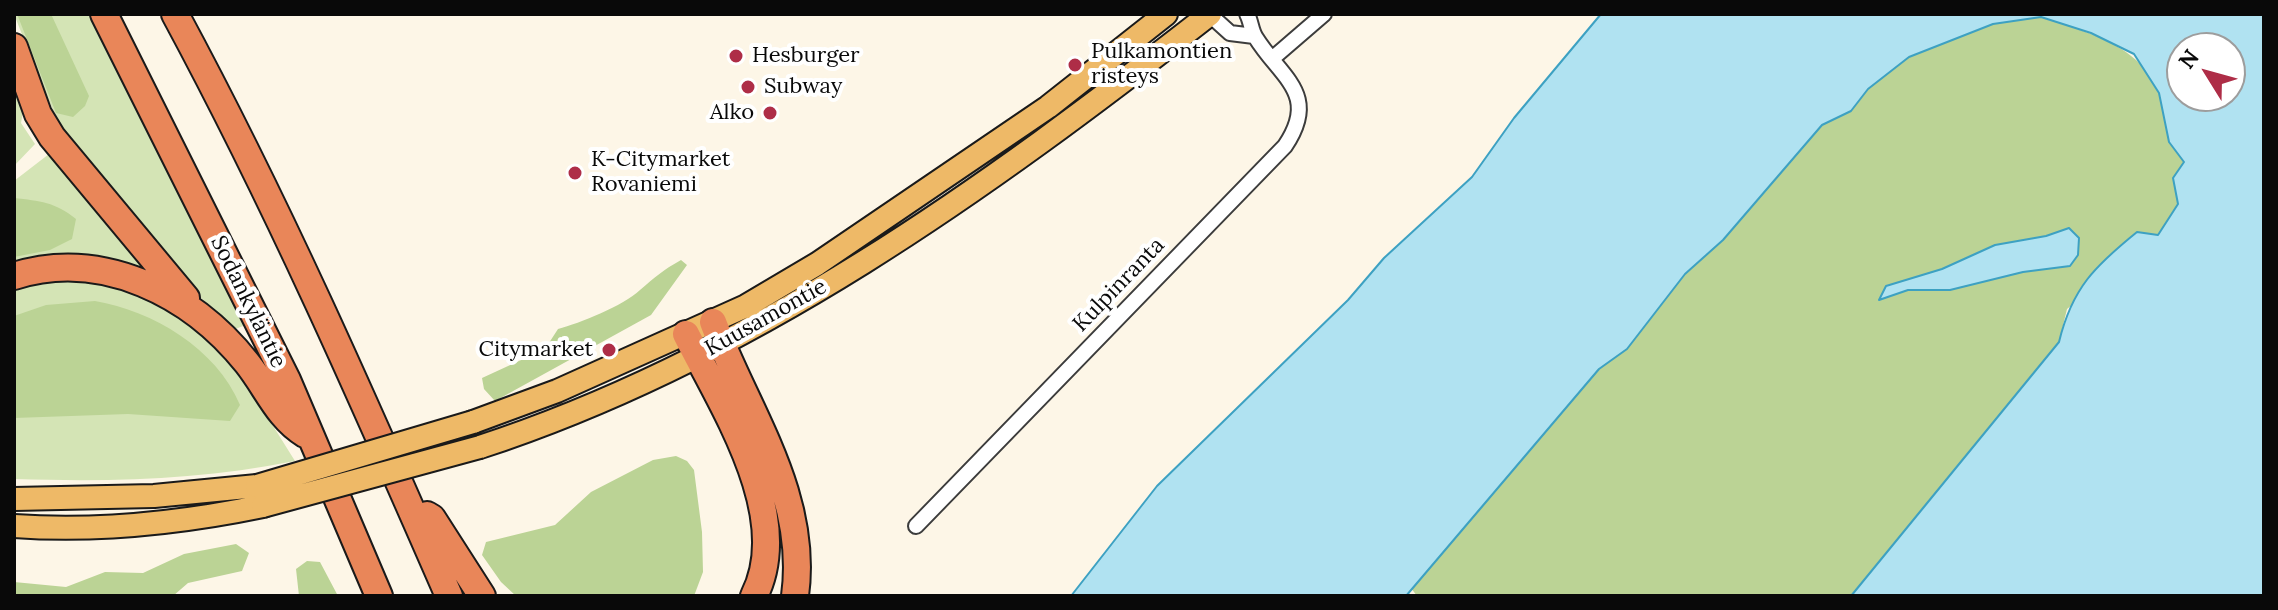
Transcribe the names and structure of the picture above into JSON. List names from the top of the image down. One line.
{"streets":{"highway":["Sodankyläntie"],"main road":["Kuusamontie"],"street":["Kulpinranta"]},"places":["Hesburger","Pulkamontien risteys","Subway","Alko","K-Citymarket Rovaniemi","Citymarket"],"north":"top left"}
